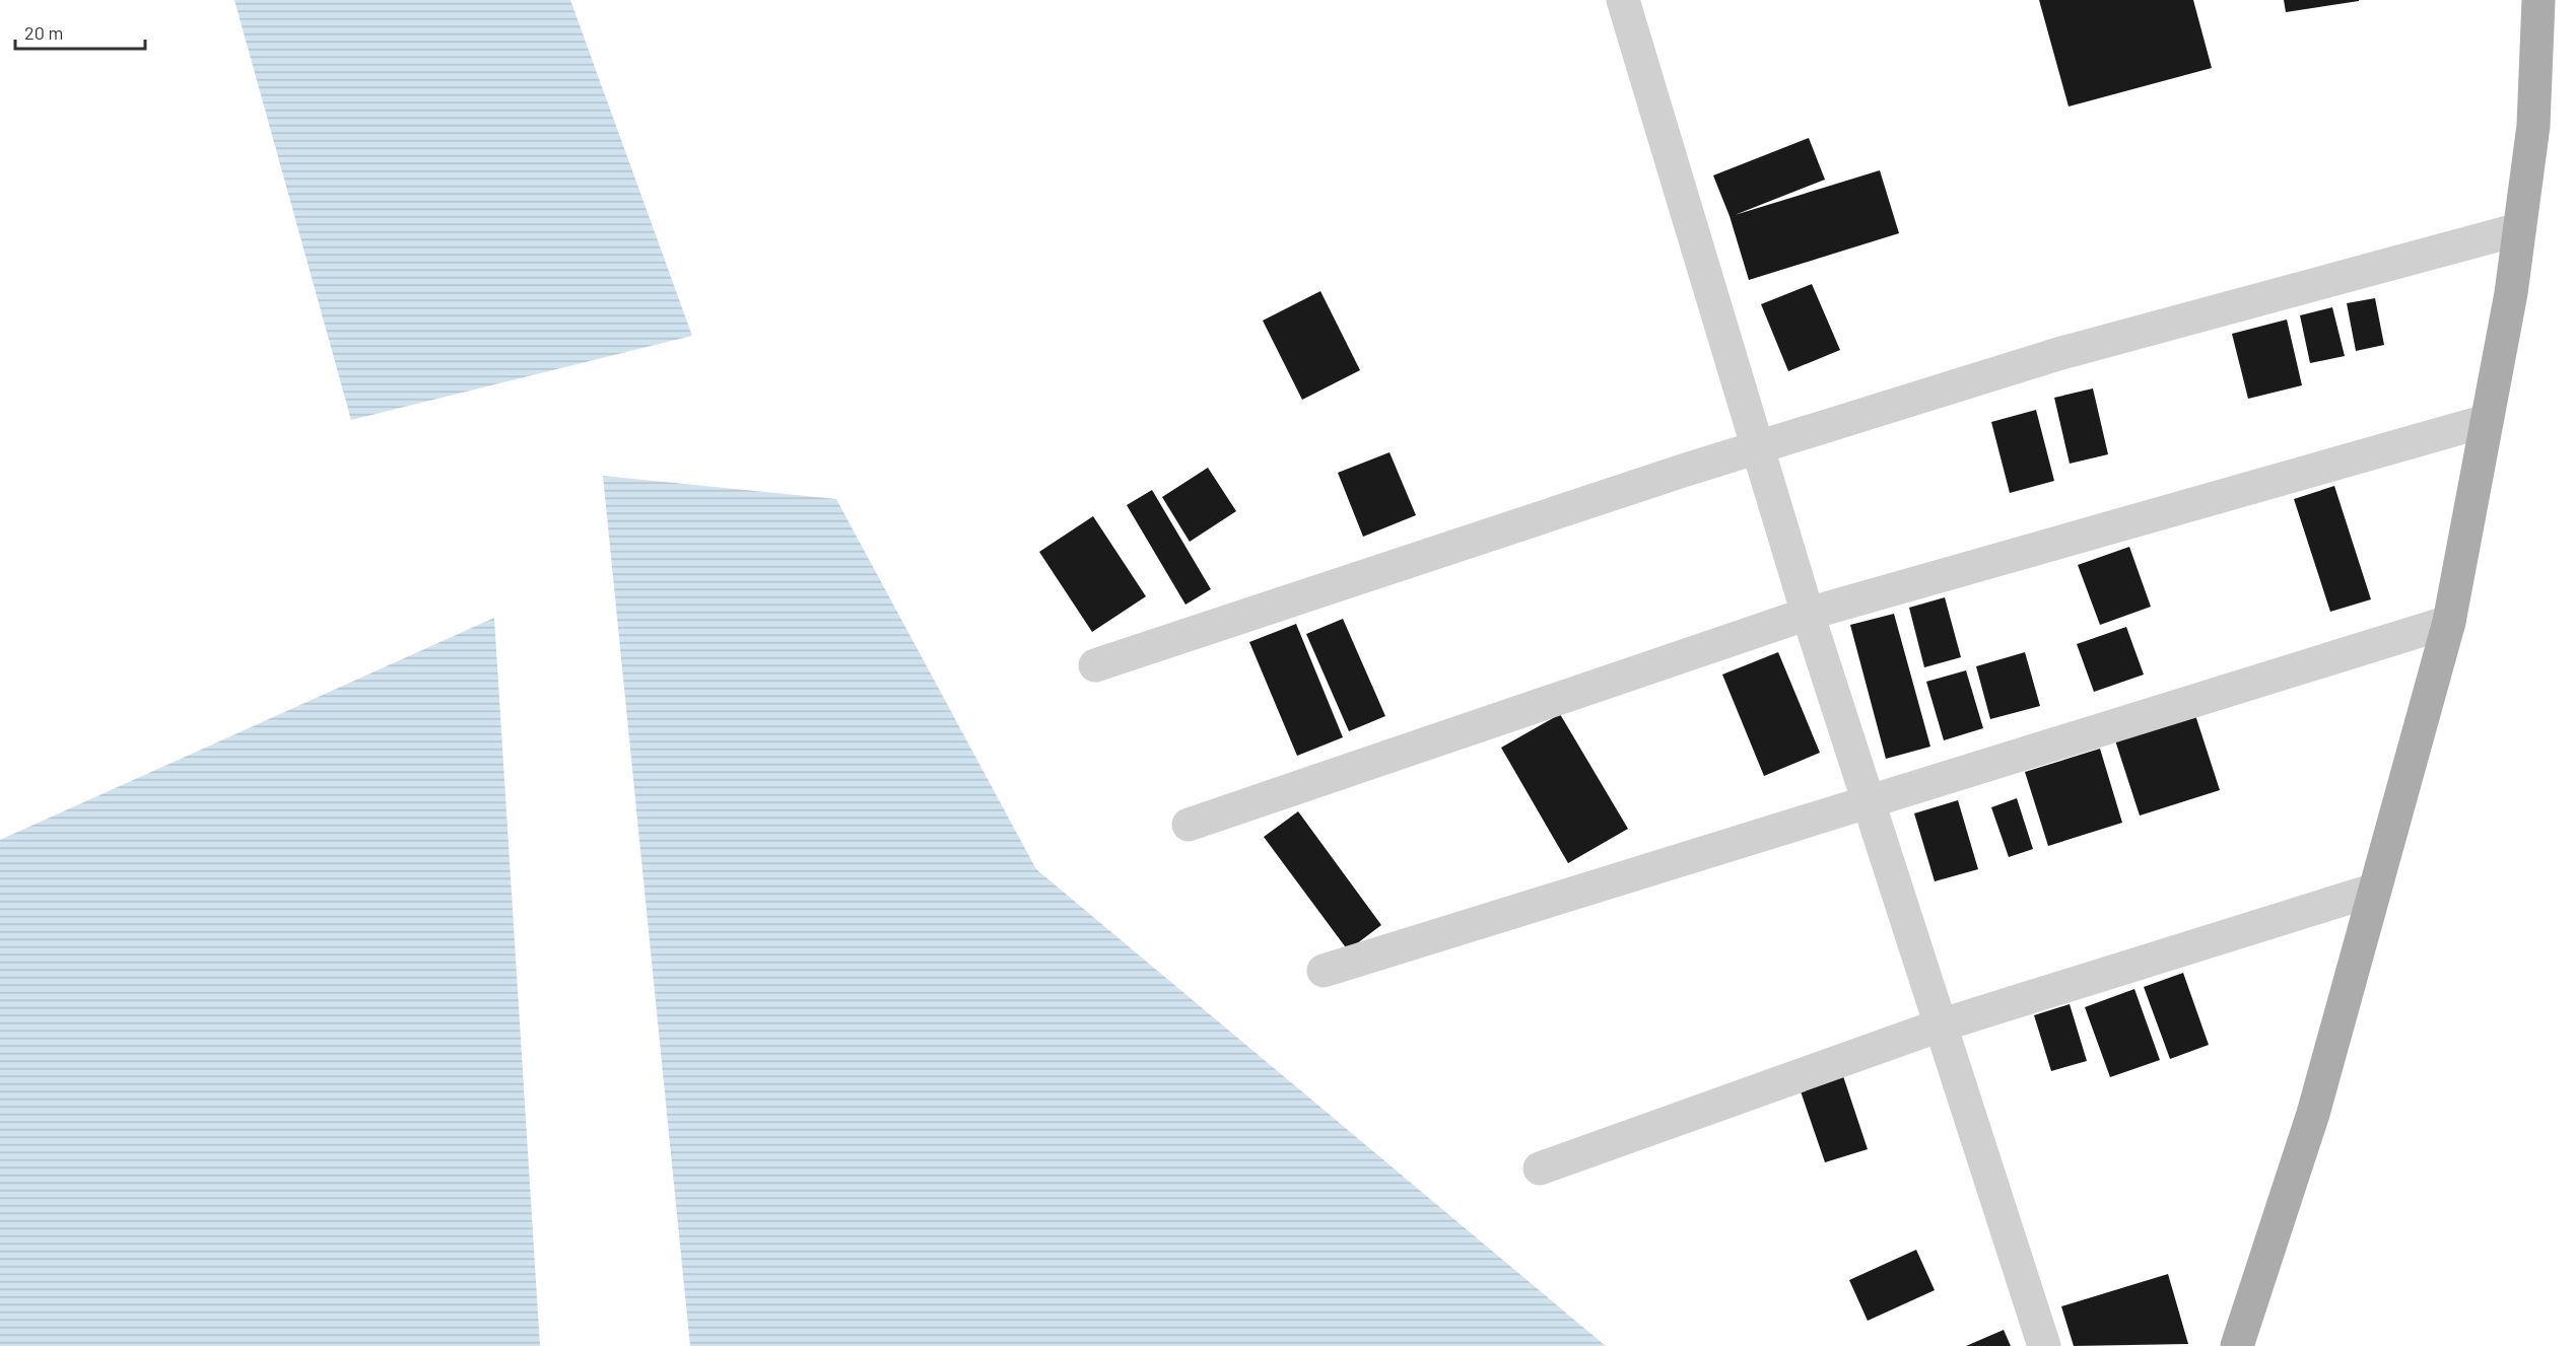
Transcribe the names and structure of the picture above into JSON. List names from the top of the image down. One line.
{"scale_bar":"20 m"}
